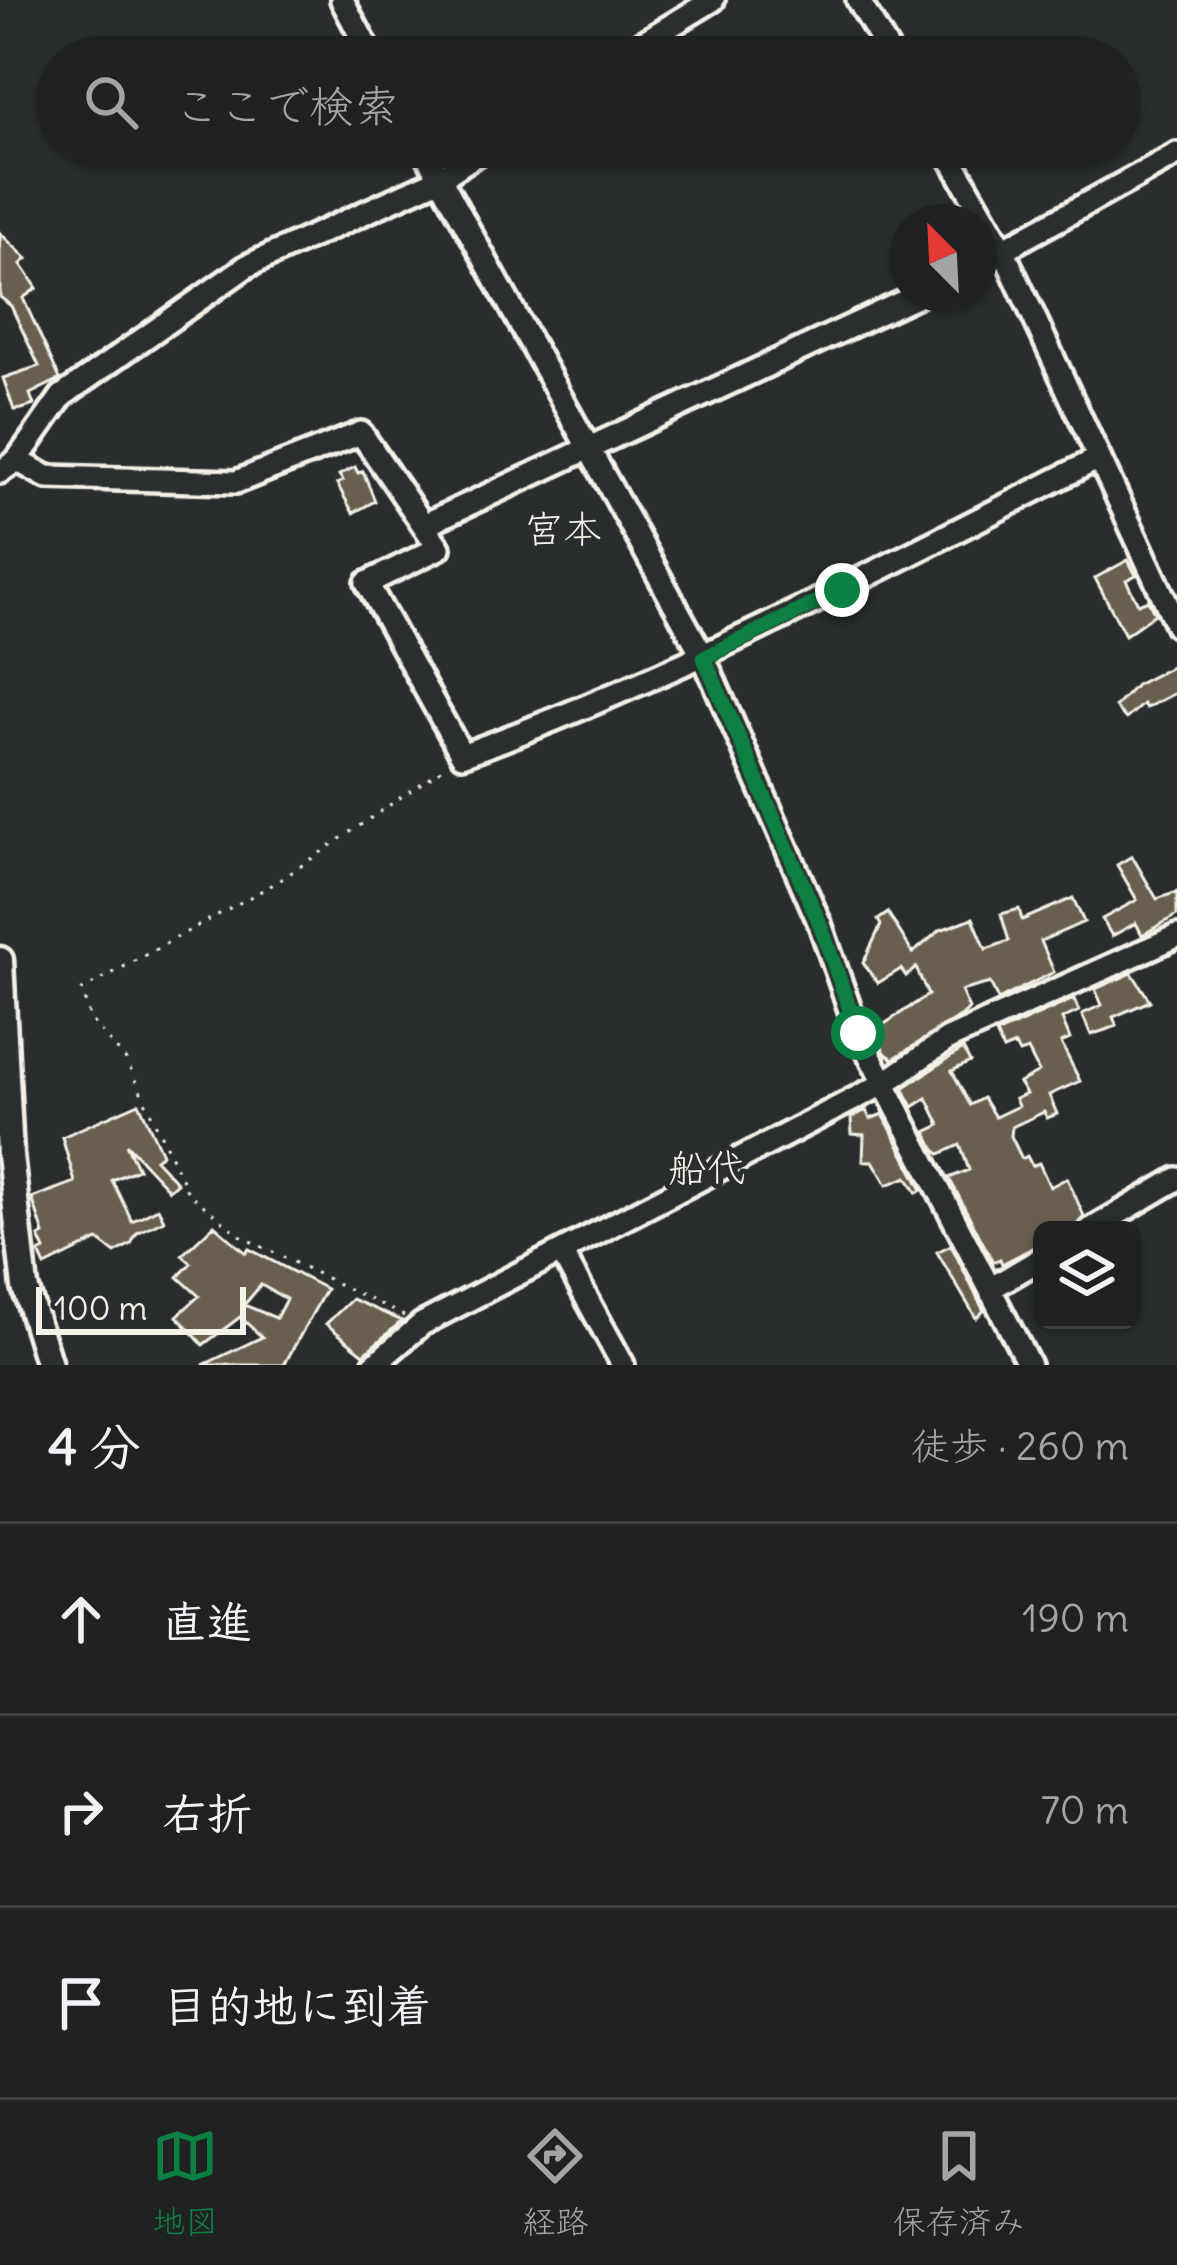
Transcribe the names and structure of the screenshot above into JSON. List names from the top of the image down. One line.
{"districts":["宮本","船代"],"scale_bar":"100 m","north":"top left","page":{"search":"ここで検索","scale":"100 m","heading":["4 分","徒歩 · 260 m"],"list":[["直進","190 m"],["右折","70 m"],"目的地に到着"],"nav":["地図","経路","保存済み"]}}
